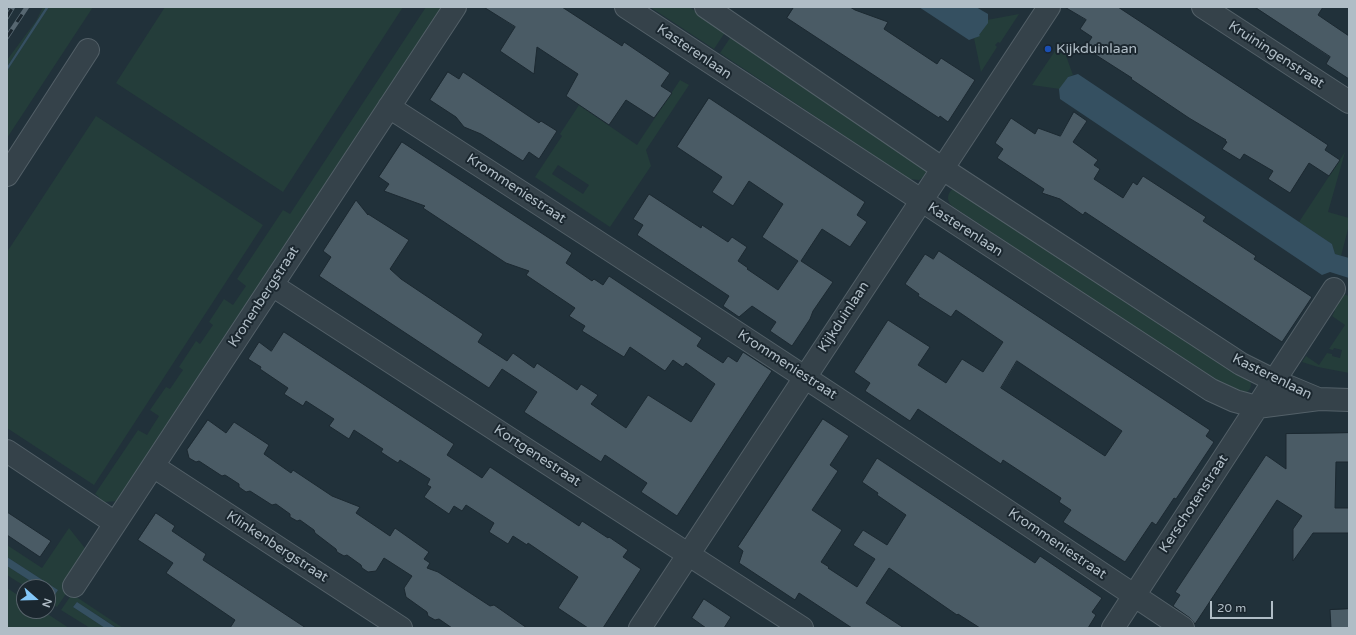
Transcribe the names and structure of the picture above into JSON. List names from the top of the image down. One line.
{"streets":{"street":["Kasterenlaan","Kruiningenstraat","Krommeniestraat","Kronenbergstraat","Kijkduinlaan","Kortgenestraat","Kerschotenstraat","Klinkenbergstraat"]},"crossings":[["Kasterenlaan","Kijkduinlaan"],["Kasterenlaan","Kerschotenstraat"],["Krommeniestraat","Kronenbergstraat"],["Krommeniestraat","Kijkduinlaan"],["Krommeniestraat","Kerschotenstraat"],["Kronenbergstraat","Kortgenestraat"],["Kronenbergstraat","Klinkenbergstraat"],["Kijkduinlaan","Kortgenestraat"]],"places":["Kijkduinlaan"],"scale_bar":"20 m","north":"right"}
